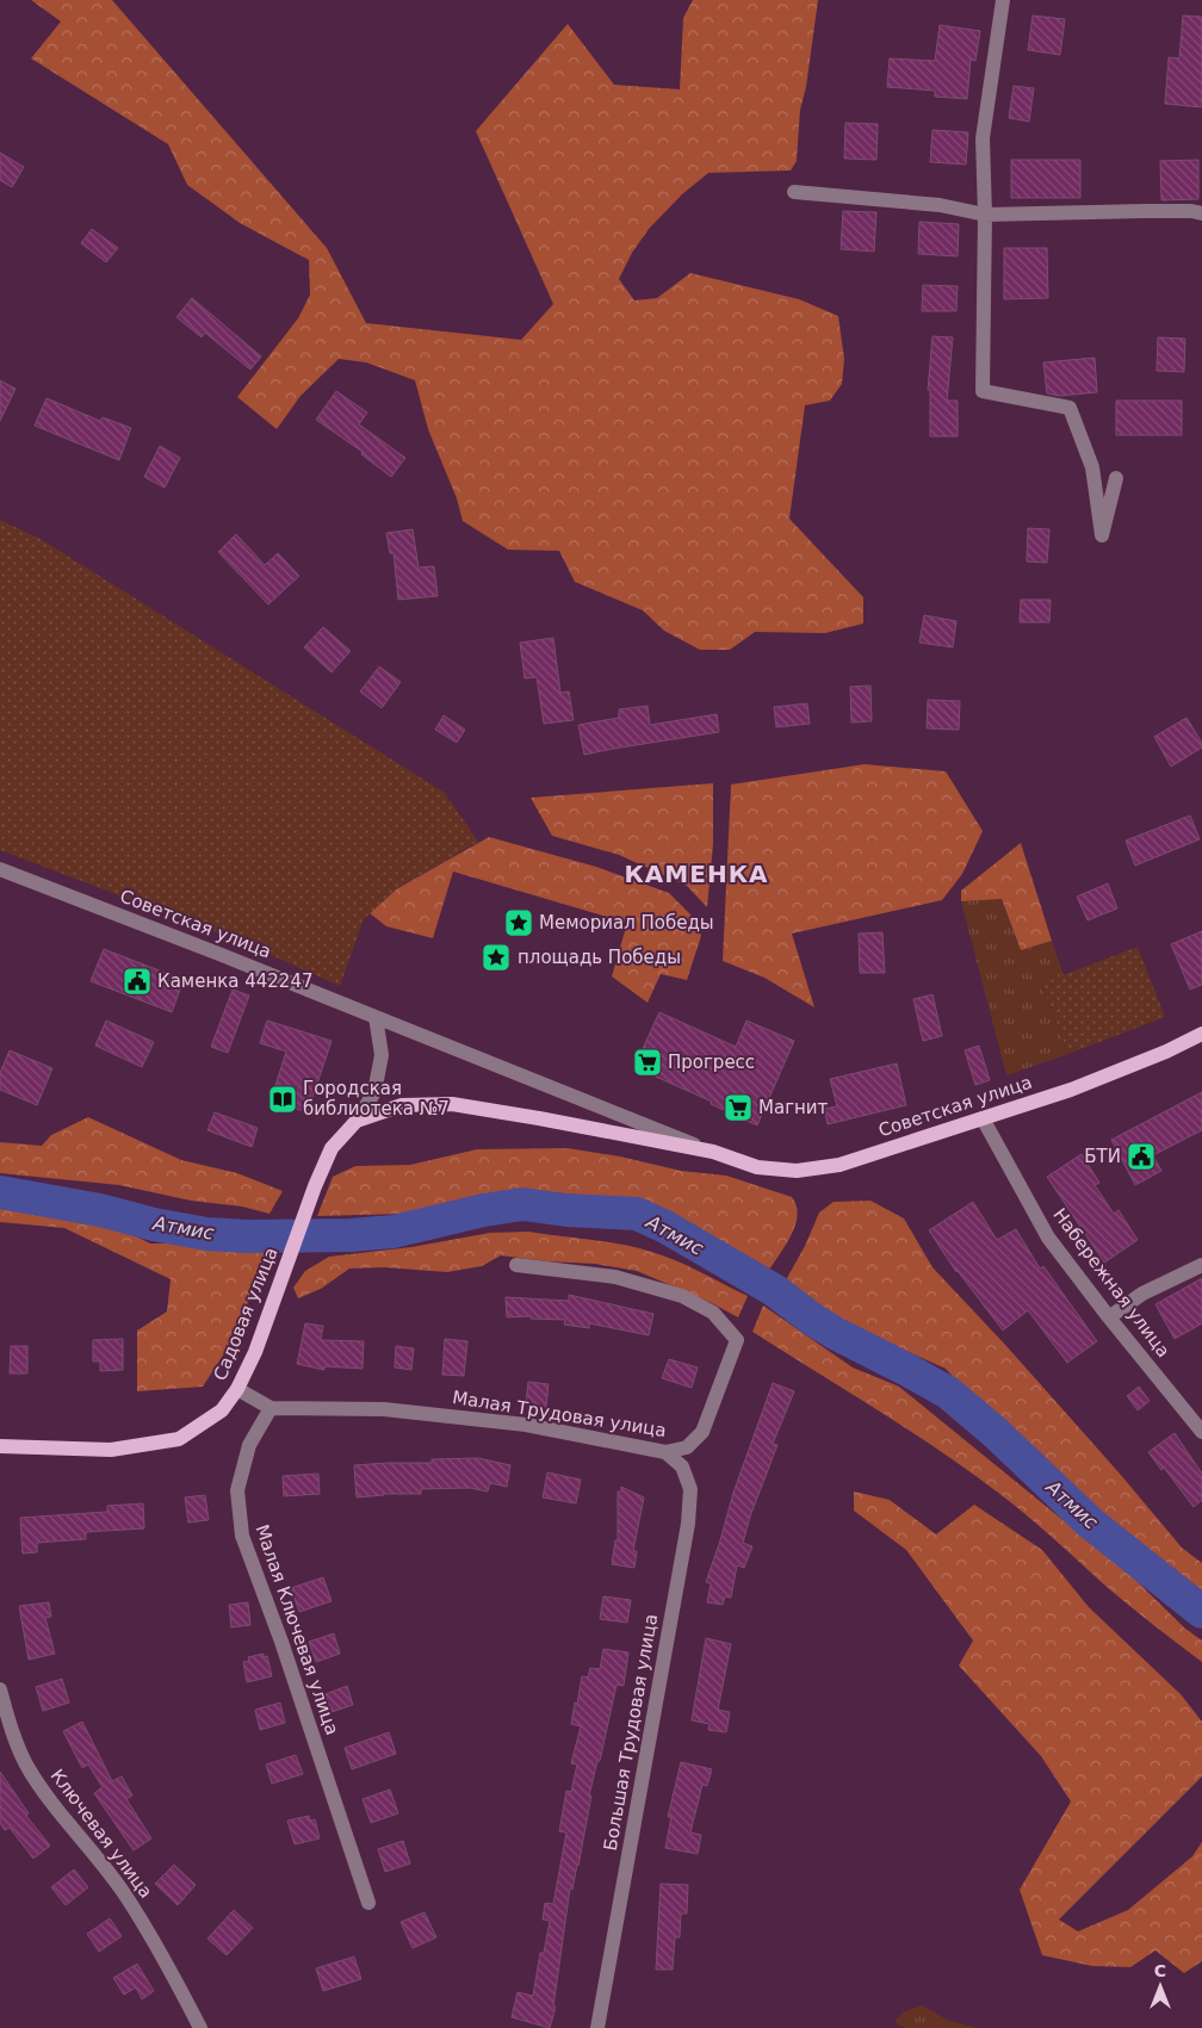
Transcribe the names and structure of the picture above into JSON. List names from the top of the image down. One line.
{"streets":{"main road":["Советская улица","Садовая улица"],"street":["Набережная улица","Малая Трудовая улица","Малая Ключевая улица","Большая Трудовая улица","Ключевая улица"]},"crossings":[["Советская улица","Набережная улица"],["Советская улица","Садовая улица"],["Малая Трудовая улица","Малая Ключевая улица"],["Малая Трудовая улица","Большая Трудовая улица"]],"districts":["КАМЕНКА"],"water":["Атмис"],"places":{"place":["Мемориал Победы","площадь Победы"],"public building":["Каменка 442247","БТИ"],"supermarket":["Прогресс","Магнит"],"library":["Городская библиотека №7"]},"north":"top"}
